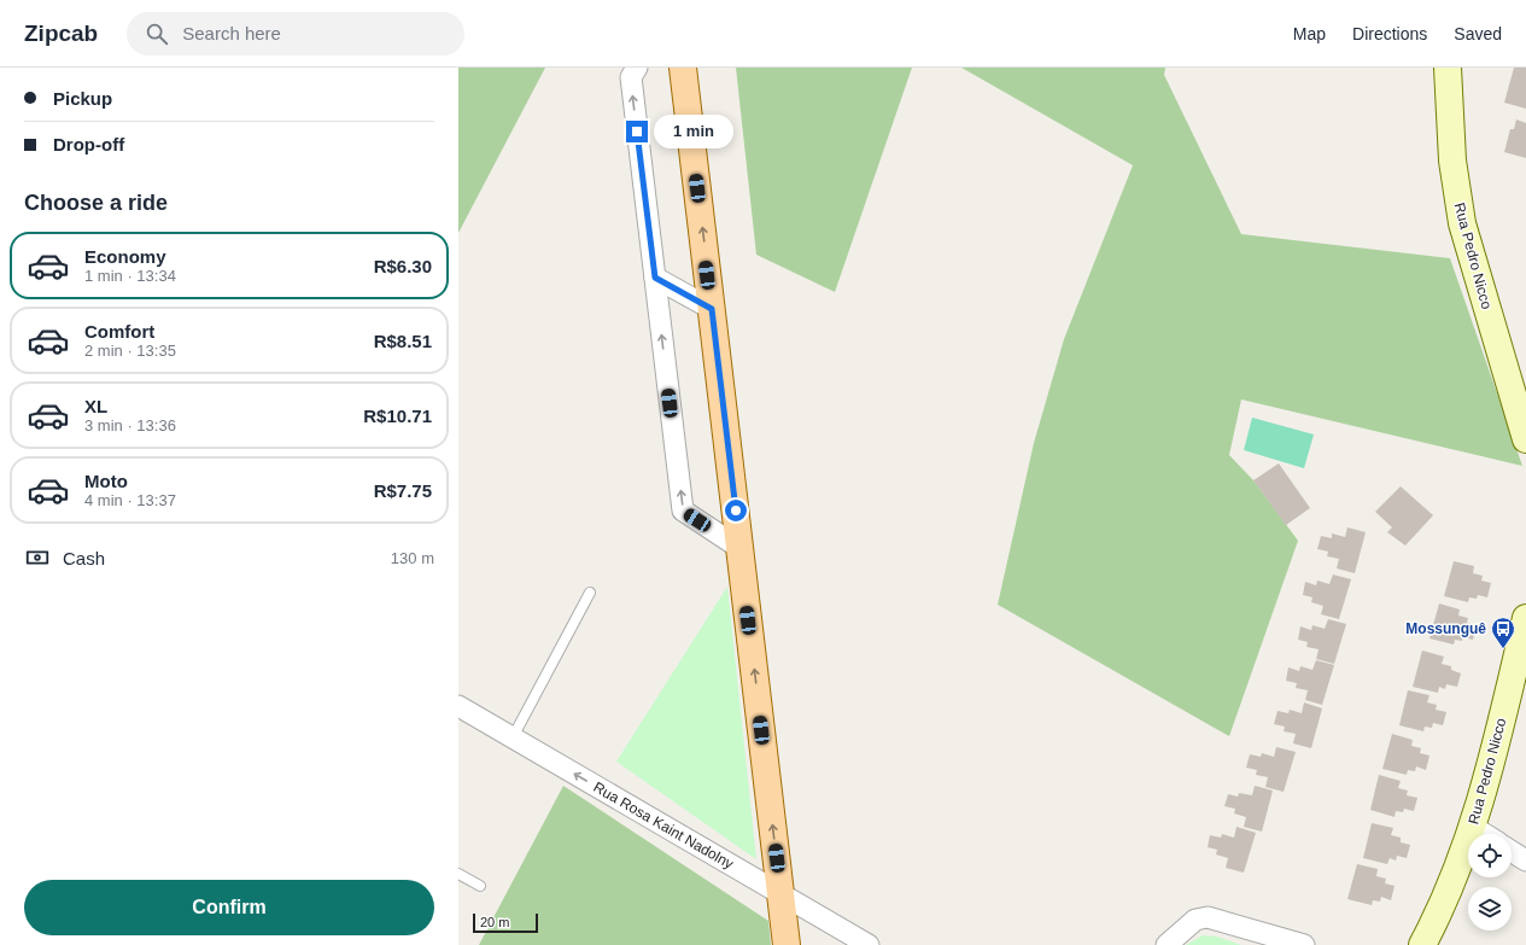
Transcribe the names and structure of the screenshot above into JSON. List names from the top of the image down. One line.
{"streets":{"street":["Rua Pedro Nicco","Rua Rosa Kaint Nadolny"]},"one_way":["Rua Rosa Kaint Nadolny"],"places":{"bus stop":["Mossunguê"]},"scale_bar":"20 m","page":{"header":"Zipcab","search":"Search here","nav":["Map","Directions","Saved"],"banner":["Pickup","Drop-off"],"bubble":"1 min","heading":"Choose a ride","list":[{"name":"Economy","note":"1 min · 13:34","value":"R$6.30"},{"name":"Comfort","note":"2 min · 13:35","value":"R$8.51"},{"name":"XL","note":"3 min · 13:36","value":"R$10.71"},{"name":"Moto","note":"4 min · 13:37","value":"R$7.75"}],"pay":["Cash","130 m"],"buttons":"Confirm","scale":"20 m"}}
